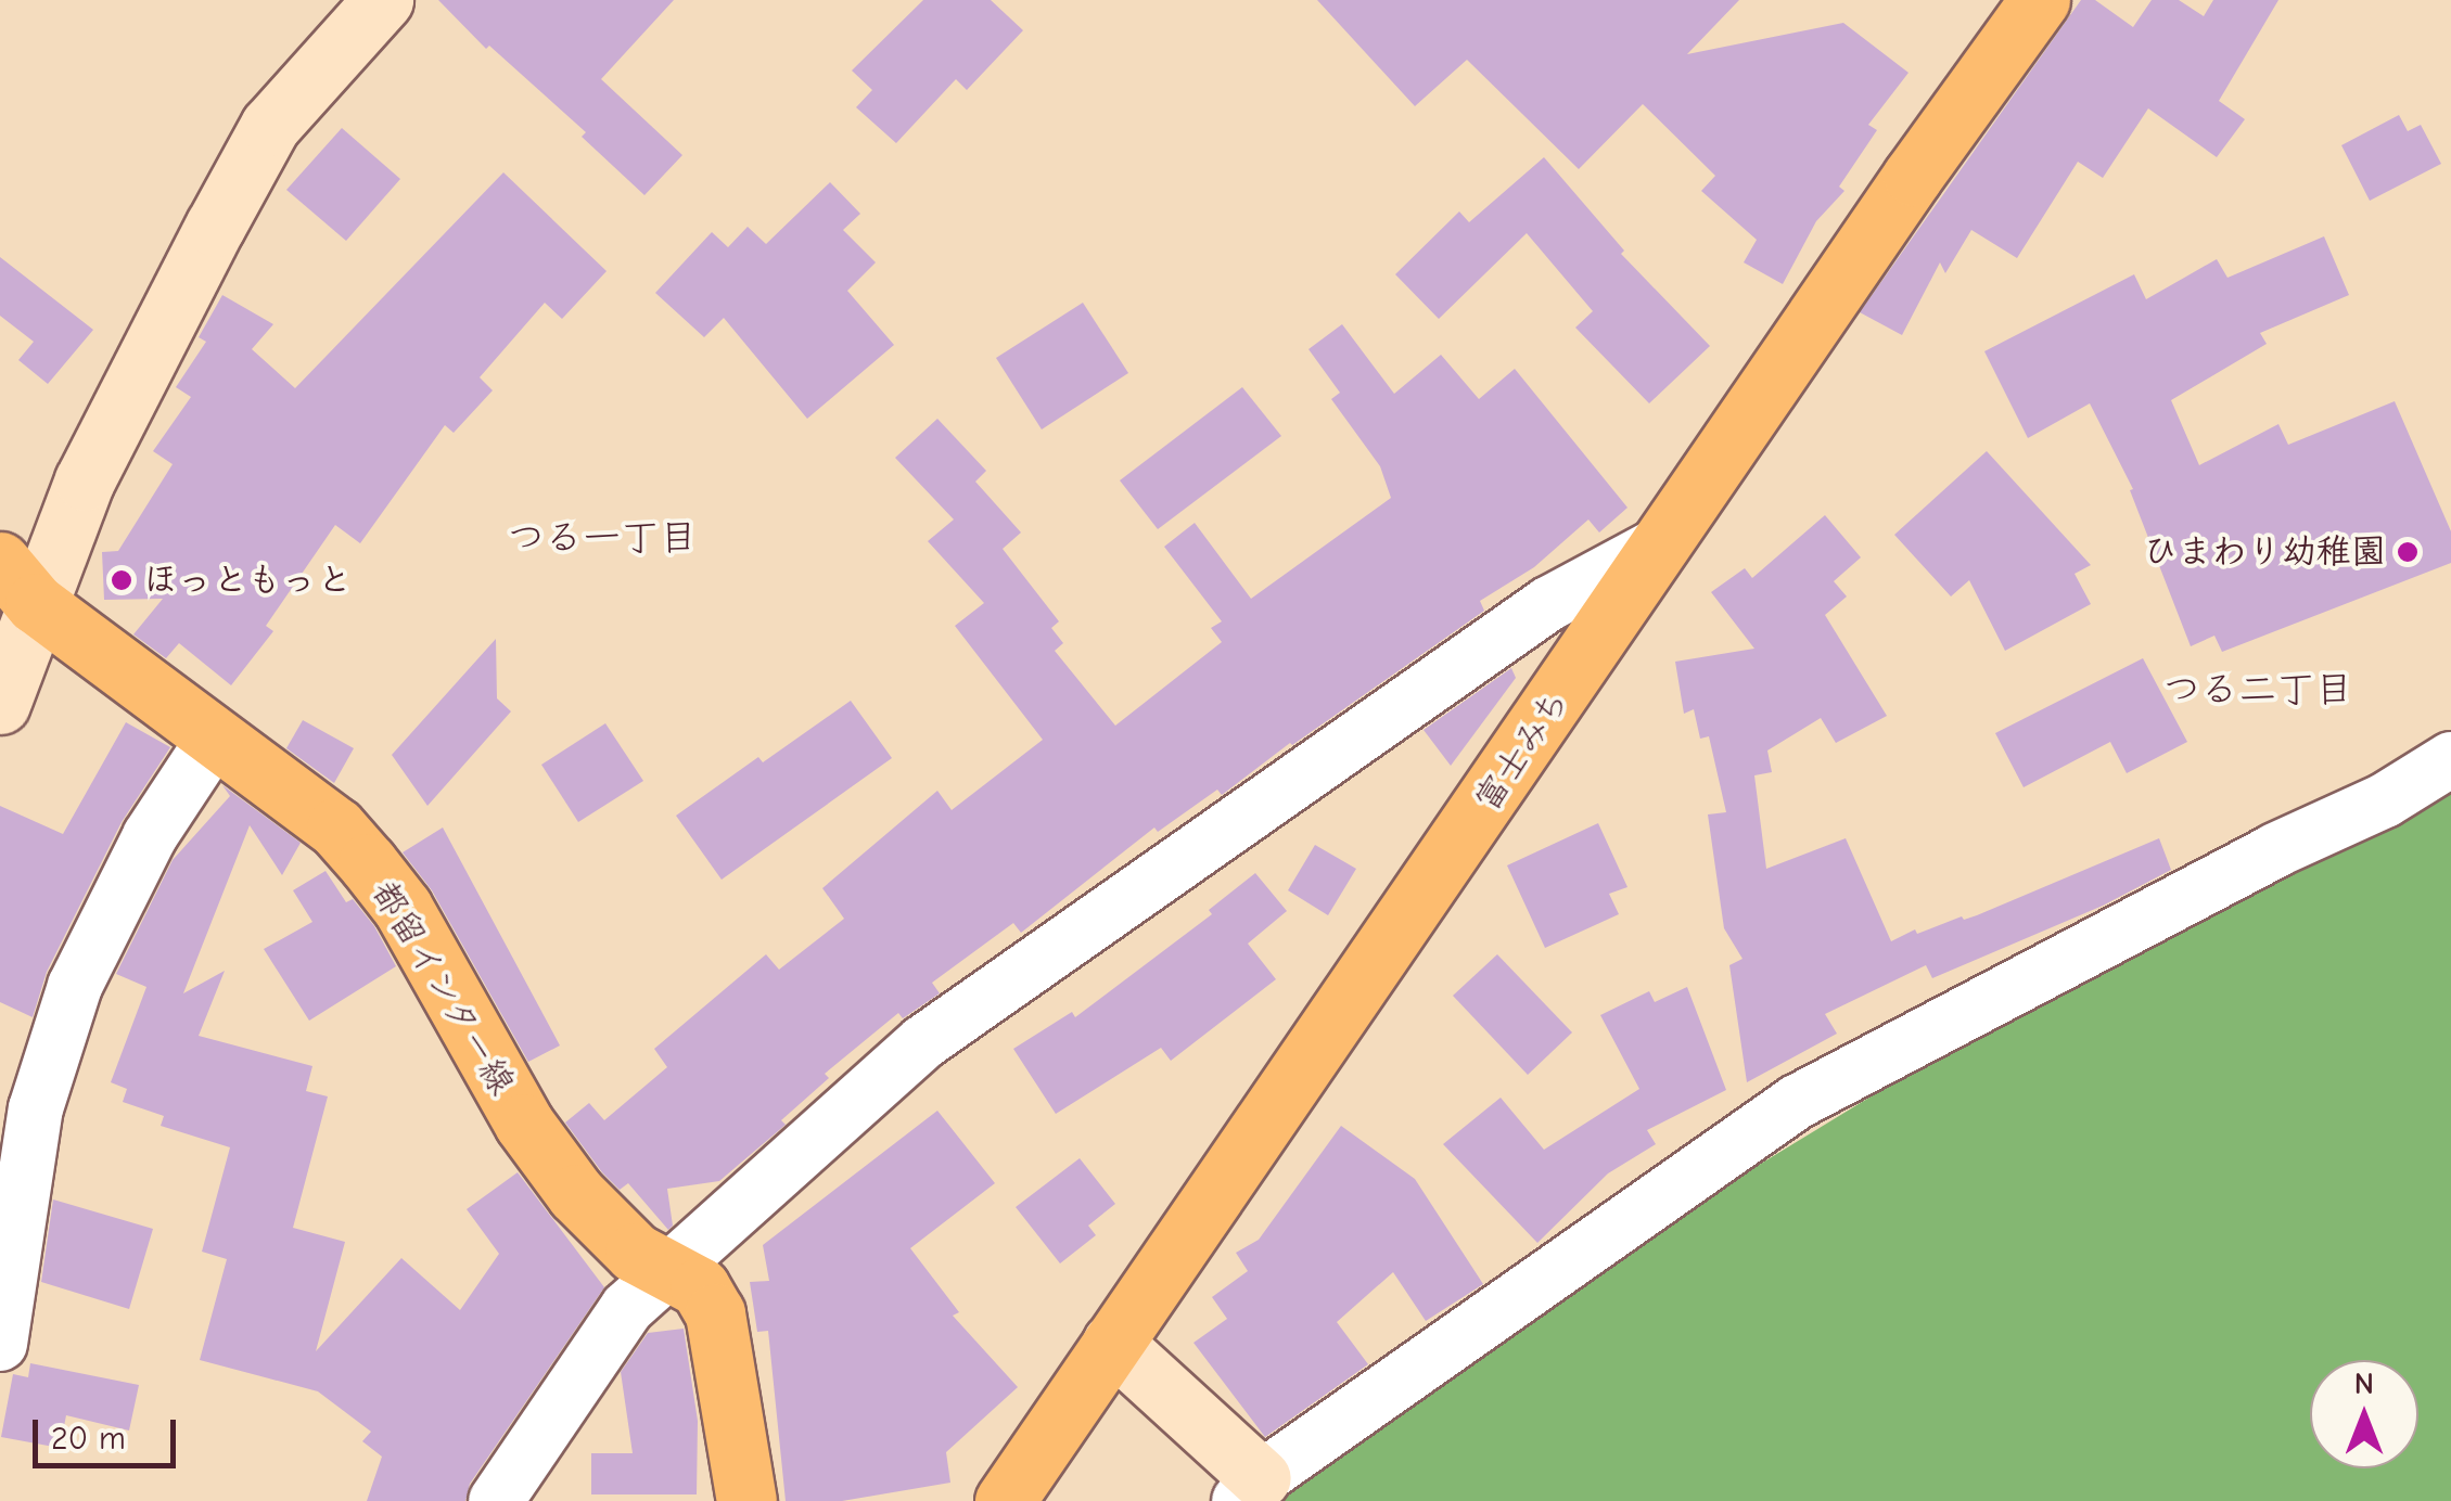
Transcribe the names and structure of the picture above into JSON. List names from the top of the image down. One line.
{"streets":{"main road":["富士みち","都留インター線"]},"districts":["つる一丁目","つる二丁目"],"places":["ひまわり幼稚園","ほっともっと"],"scale_bar":"20 m","north":"top"}
